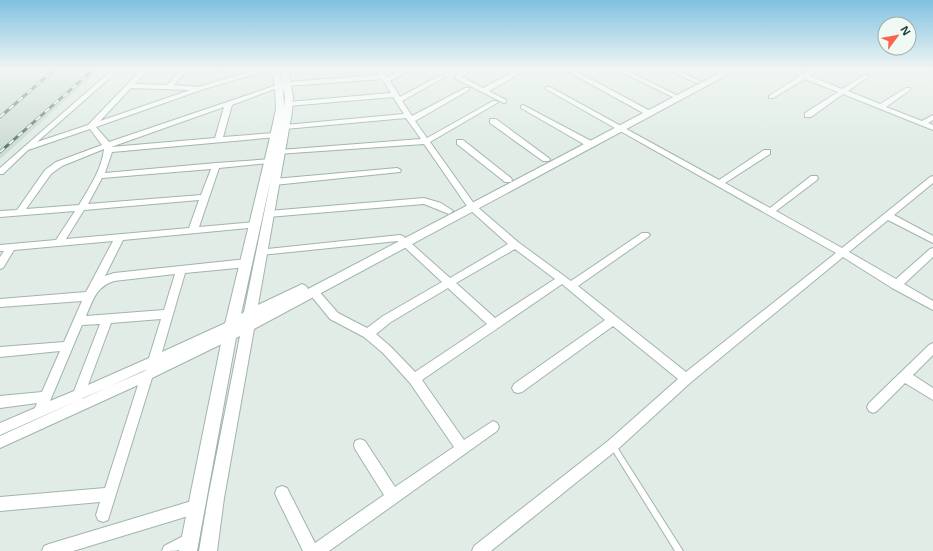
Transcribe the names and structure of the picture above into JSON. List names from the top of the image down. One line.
{"north":"top right"}
